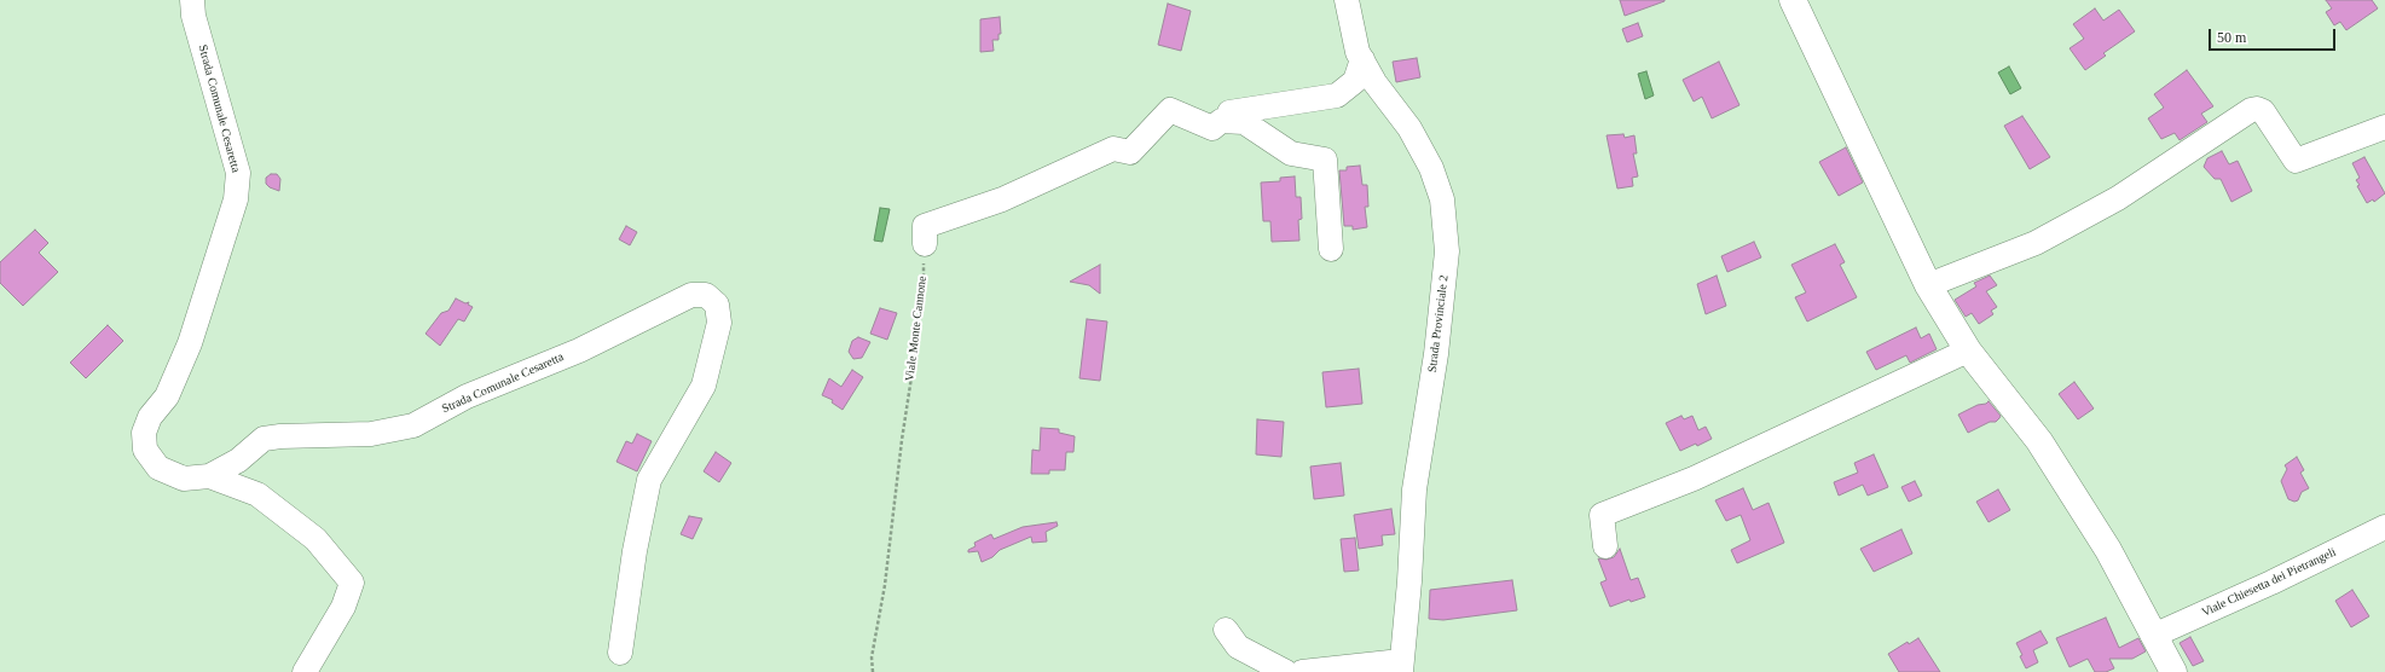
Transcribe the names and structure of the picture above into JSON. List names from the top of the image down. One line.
{"streets":{"street":["Strada Comunale Cesaretta","Strada Provinciale 2","Viale Chiesetta dei Pietrangeli"],"path":["Viale Monte Cannone"]},"scale_bar":"50 m"}
